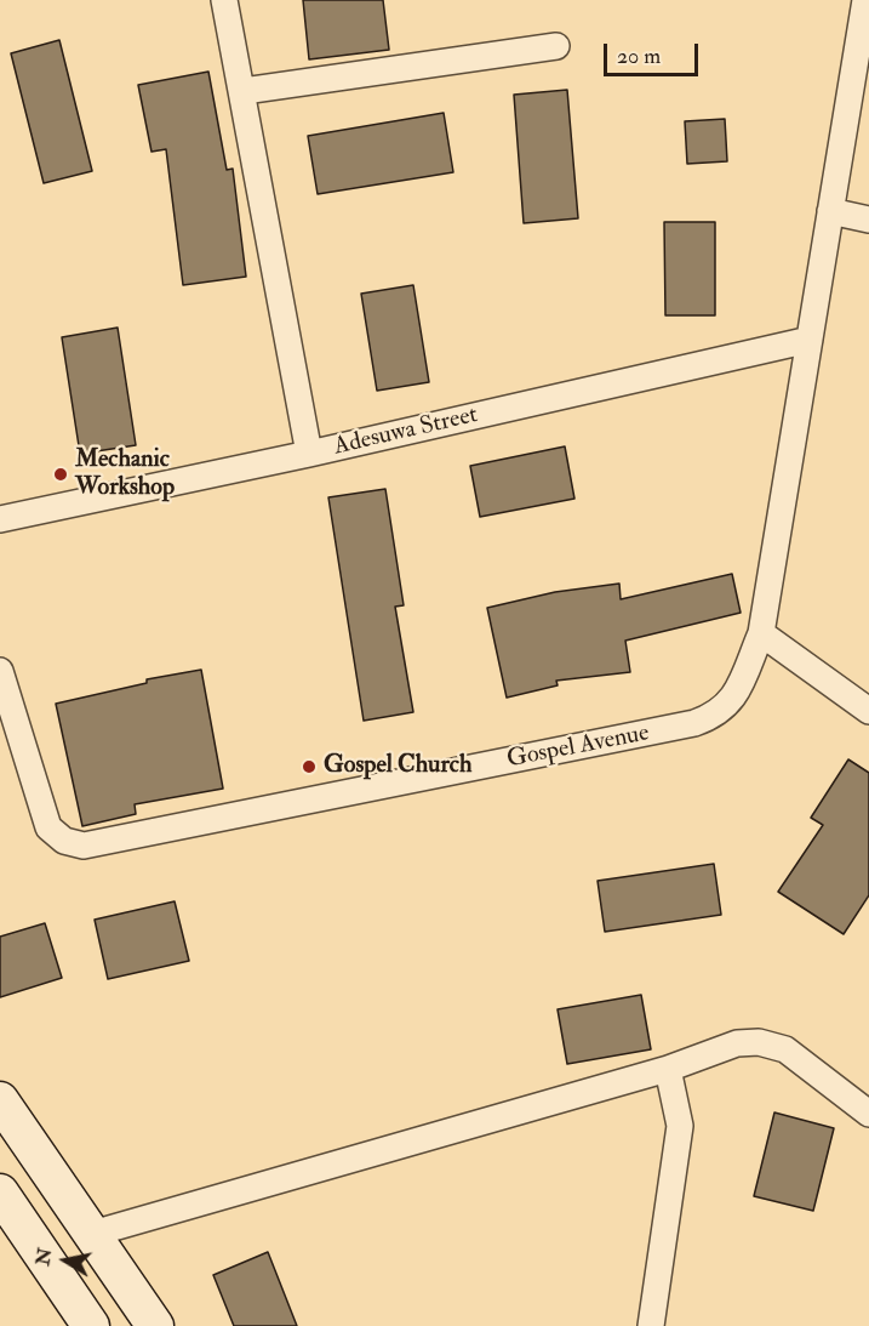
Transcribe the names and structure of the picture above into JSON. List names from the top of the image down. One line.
{"streets":{"street":["Adesuwa Street","Gospel Avenue"]},"crossings":[["Adesuwa Street","Gospel Avenue"]],"places":["Mechanic Workshop","Gospel Church"],"scale_bar":"20 m","north":"left"}
